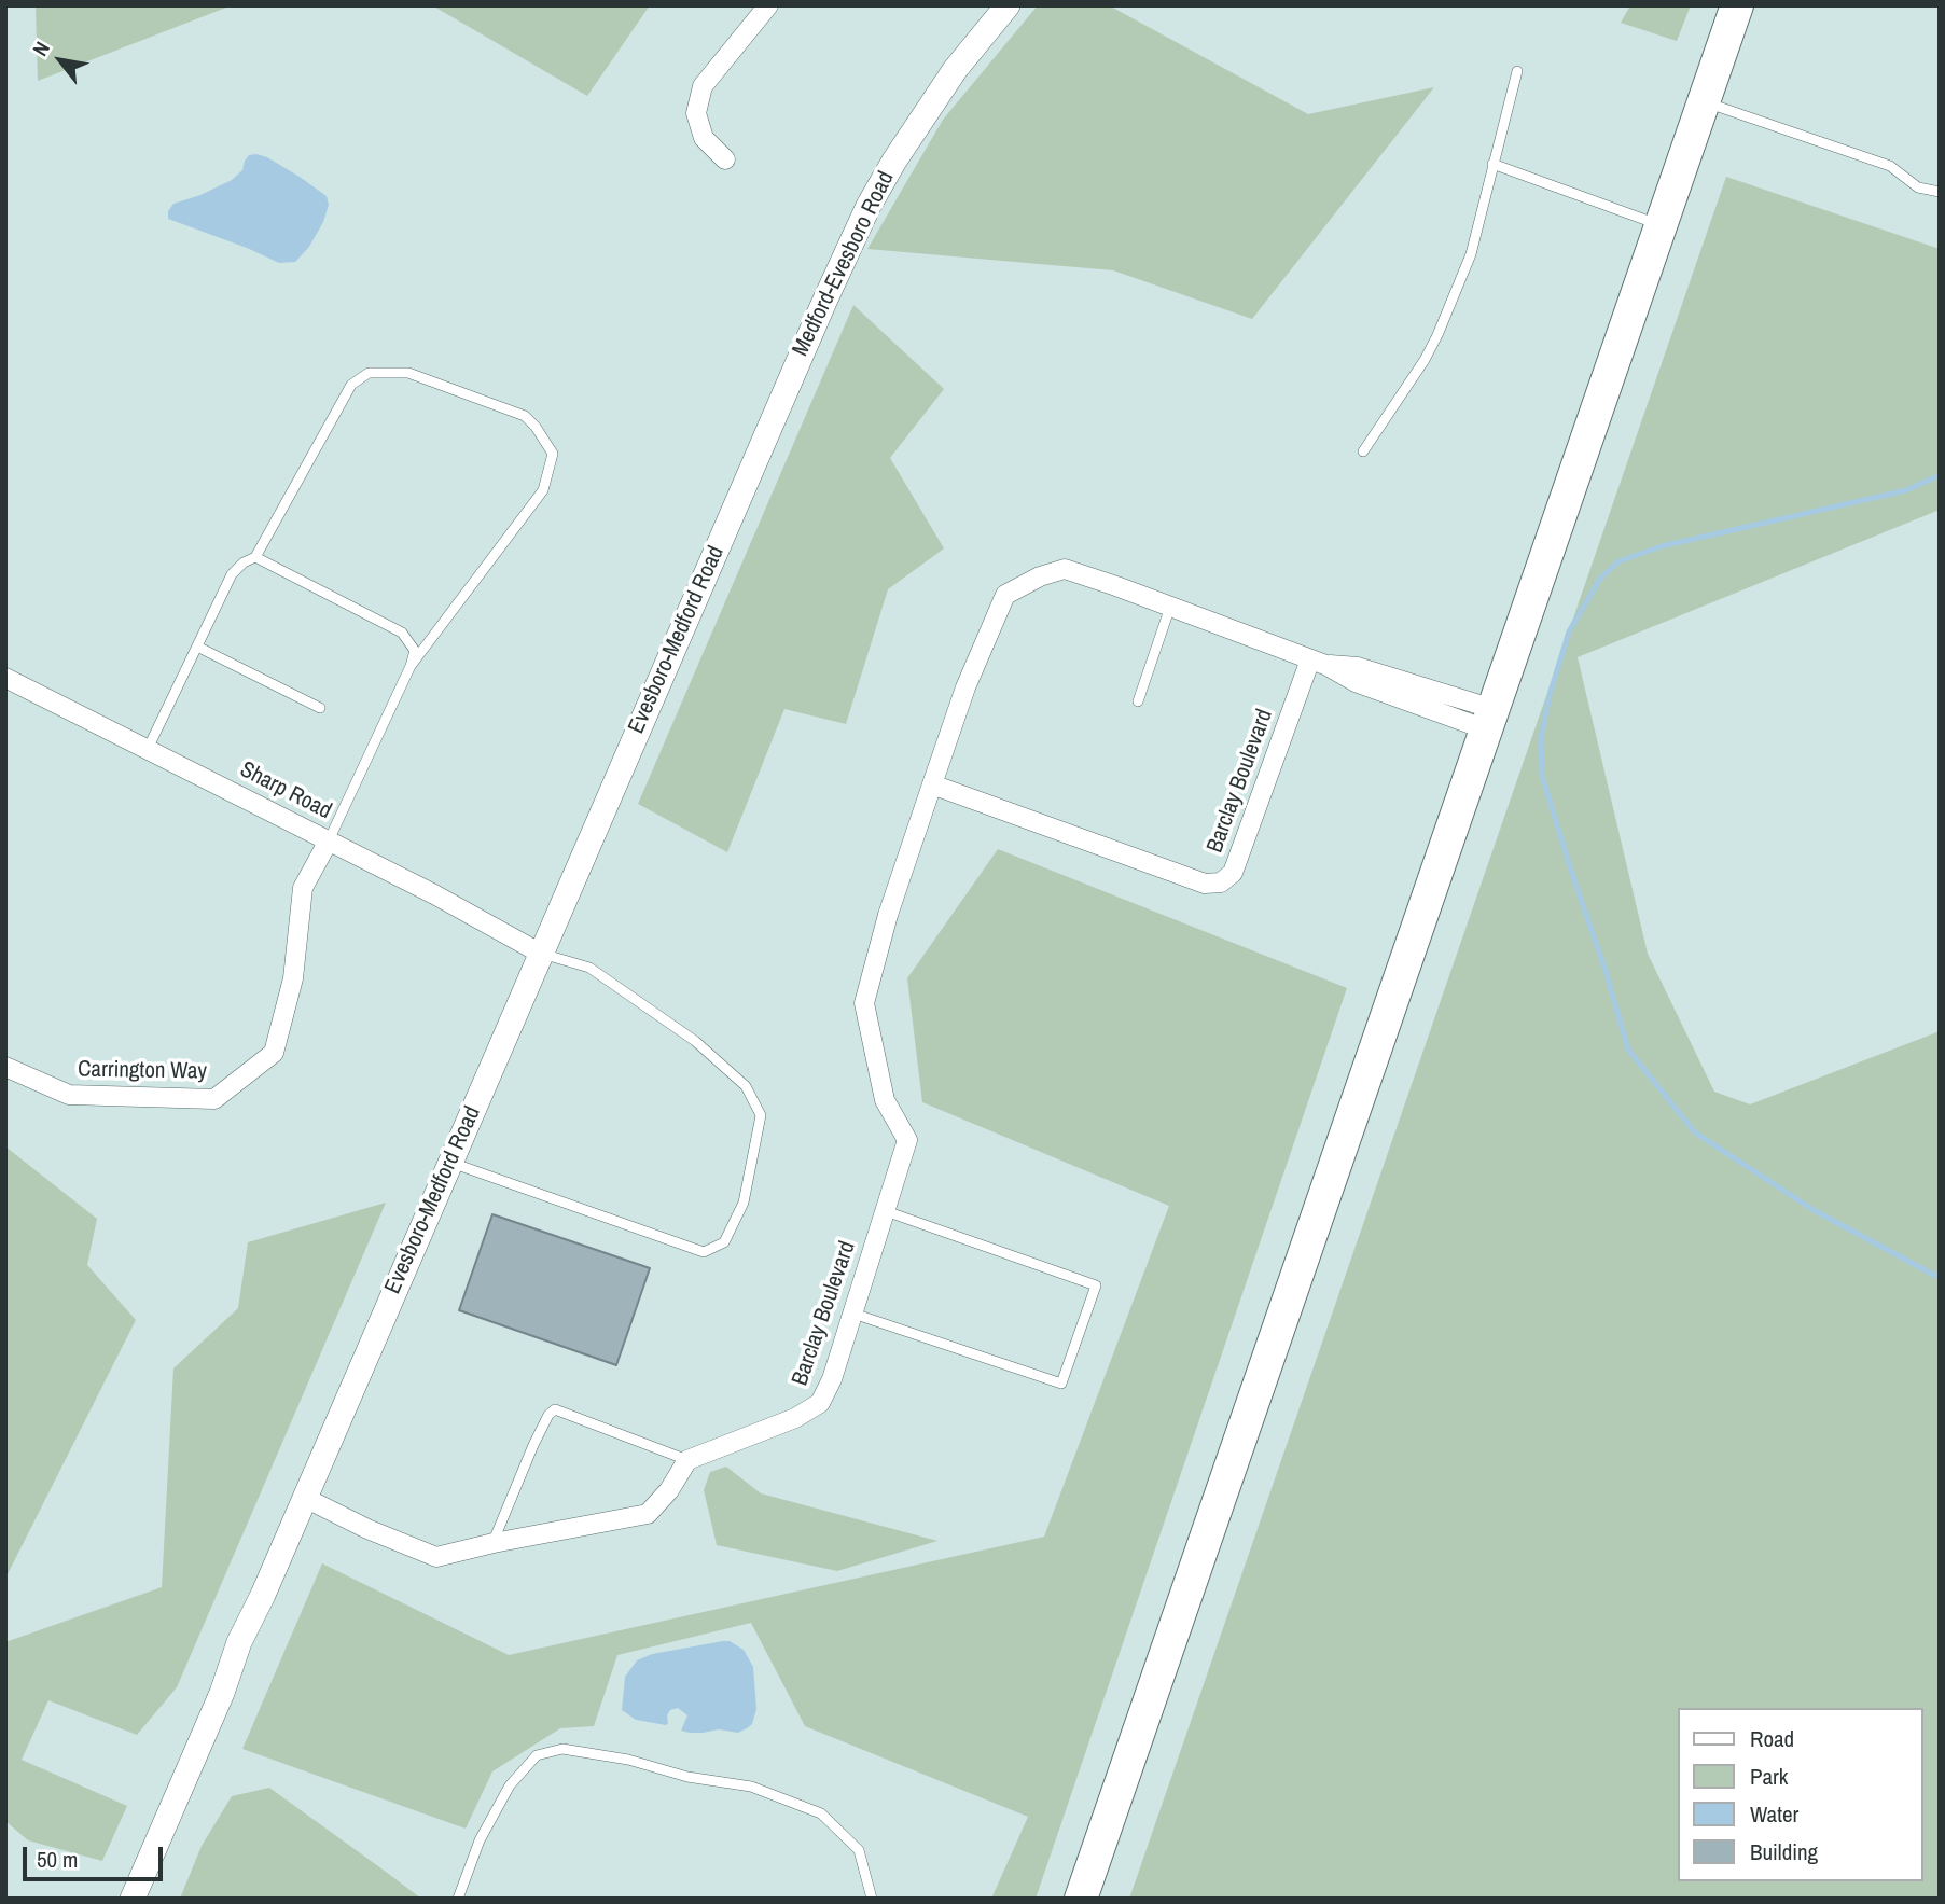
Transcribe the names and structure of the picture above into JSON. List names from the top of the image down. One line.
{"streets":{"street":["Medford-Evesboro Road","Evesboro-Medford Road","Barclay Boulevard","Sharp Road","Carrington Way"]},"crossings":[["Medford-Evesboro Road","Evesboro-Medford Road"],["Evesboro-Medford Road","Sharp Road"],["Sharp Road","Carrington Way"]],"legend":["Road","Park","Water","Building"],"scale_bar":"50 m","north":"top left"}
